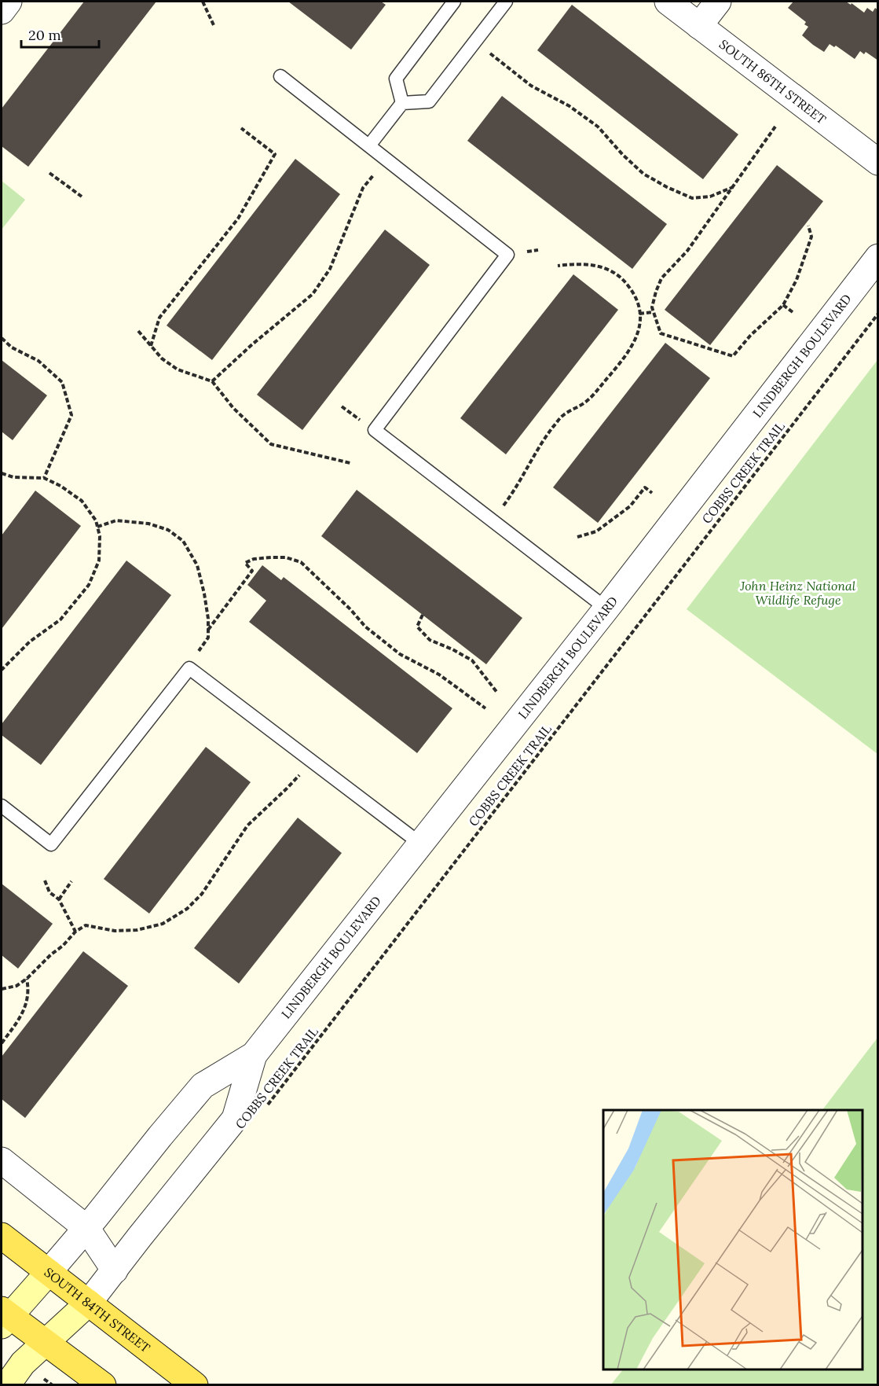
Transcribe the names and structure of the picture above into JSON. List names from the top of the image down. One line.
{"streets":{"main road":["LINDBERGH BOULEVARD","SOUTH 84TH STREET"],"street":["SOUTH 86TH STREET"],"path":["COBBS CREEK TRAIL"]},"crossings":[["LINDBERGH BOULEVARD","SOUTH 84TH STREET"]],"parks":["John Heinz National Wildlife Refuge"],"scale_bar":"20 m"}
